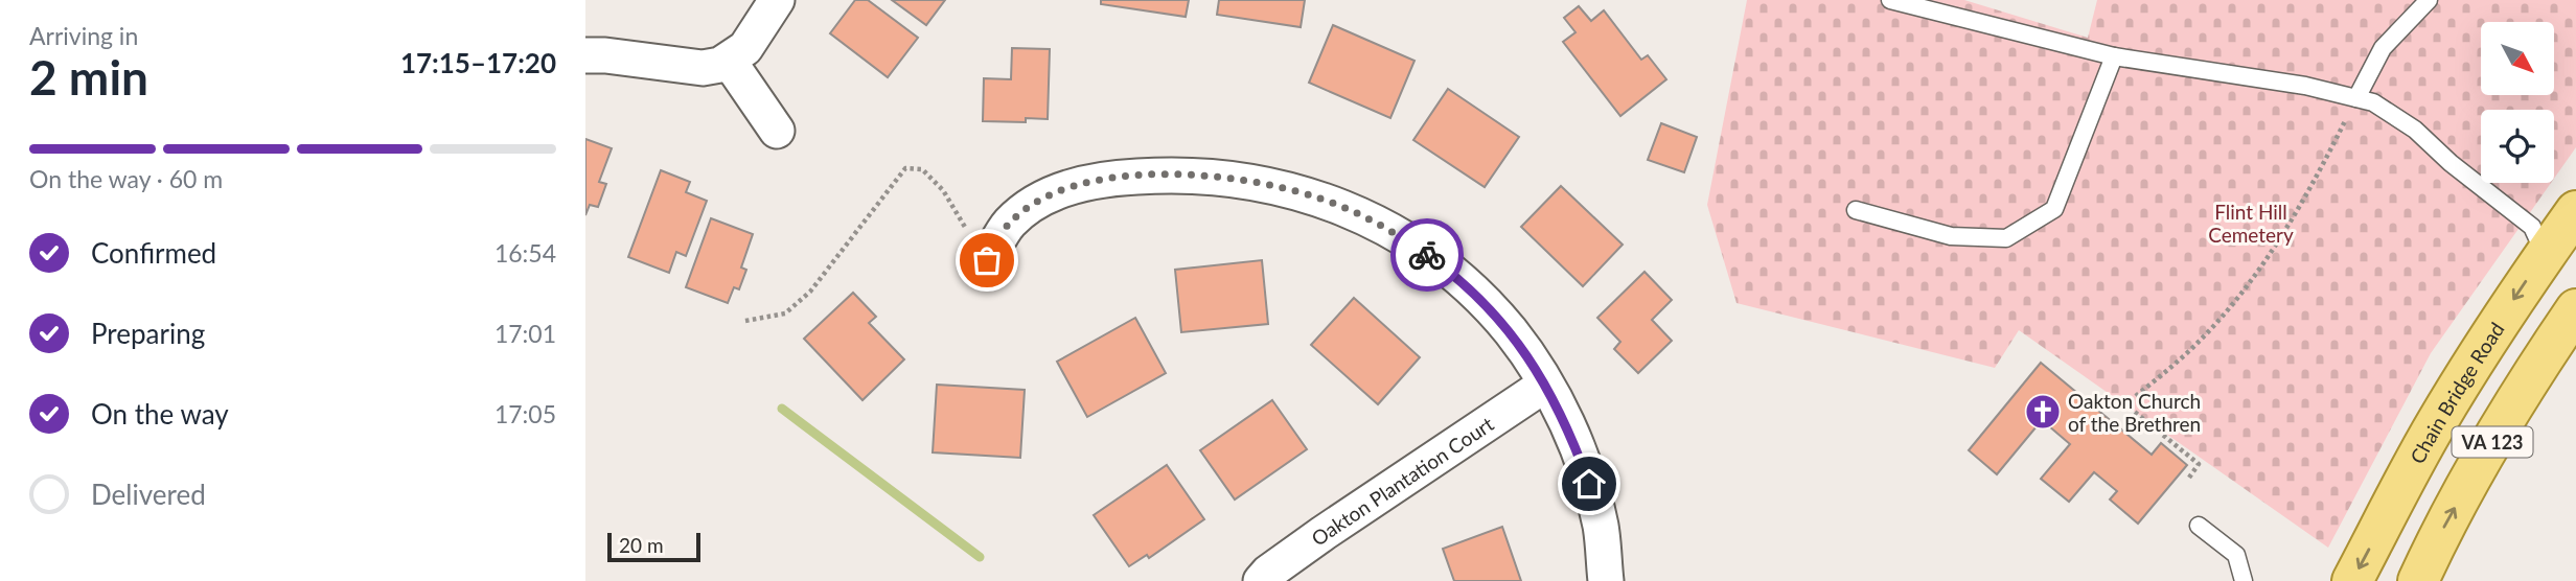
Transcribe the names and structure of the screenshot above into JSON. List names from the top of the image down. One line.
{"streets":{"main road":["Chain Bridge Road","VA 123"],"street":["Oakton Plantation Court"]},"parks":["Flint Hill Cemetery"],"places":{"church":["Oakton Church of the Brethren"]},"scale_bar":"20 m","north":"bottom right","page":{"heading":["2 min","Arriving in","17:15–17:20"],"bar":"On the way · 60 m","list":[["Confirmed","16:54"],["Preparing","17:01"],["On the way","17:05"],"Delivered"],"scale":"20 m"}}
